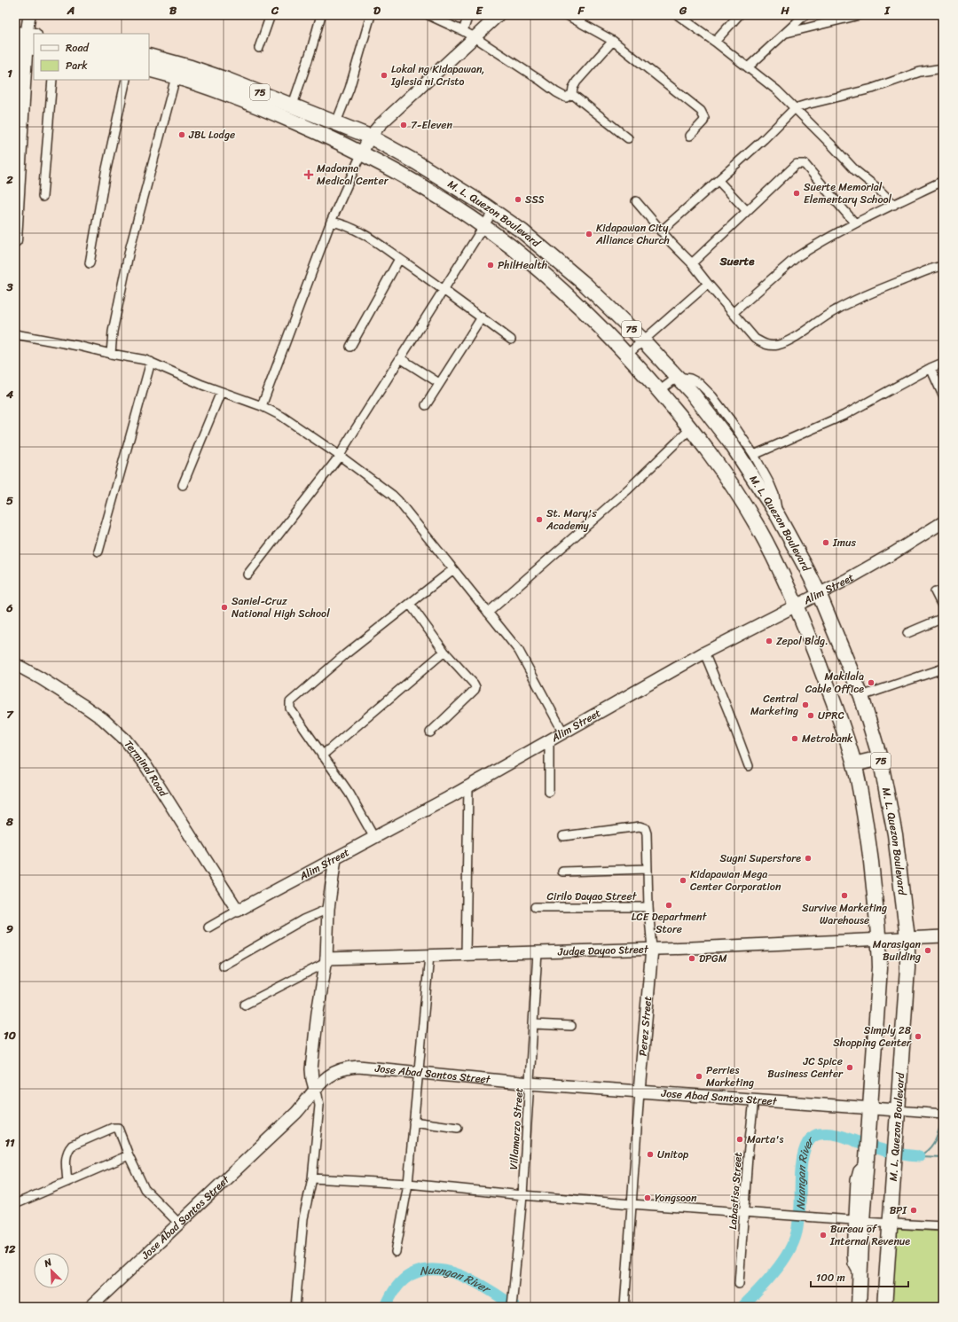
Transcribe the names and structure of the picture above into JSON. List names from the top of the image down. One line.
{"streets":{"highway":["75","M. L. Quezon Boulevard"],"street":["Alim Street","Terminal Road","Cirilo Dayao Street","Judge Dayao Street","Perez Street","Jose Abad Santos Street","Villamarzo Street","Labastisa Street"]},"crossings":[["M. L. Quezon Boulevard","Alim Street"],["M. L. Quezon Boulevard","Judge Dayao Street"],["M. L. Quezon Boulevard","Jose Abad Santos Street"],["Alim Street","Terminal Road"],["Cirilo Dayao Street","Perez Street"],["Judge Dayao Street","Perez Street"],["Judge Dayao Street","Villamarzo Street"],["Perez Street","Jose Abad Santos Street"],["Jose Abad Santos Street","Villamarzo Street"],["Jose Abad Santos Street","Labastisa Street"]],"districts":["Suerte"],"water":["Nuangan River"],"places":{"other":["Lokal ng Kidapawan, Iglesia ni Cristo","7-Eleven","JBL Lodge","Suerte Memorial Elementary School","SSS","Kidapawan City Alliance Church","PhilHealth","St. Mary's Academy","Imus","Saniel-Cruz National High School","Zepol Bldg.","Makilala Cable Office","Central Marketing","UPRC","Metrobank","Sugni Superstore","Kidapawan Mega Center Corporation","Survive Marketing Warehouse","LCE Department Store","Marasigan Building","DPGM","Simply 28 Shopping Center","JC Spice Business Center","Perries Marketing","Marta's","Unitop","Yongsoon","BPI","Bureau of Internal Revenue"],"health":["Madonna Medical Center"]},"legend":["Road","Park"],"scale_bar":"100 m","north":"top left","grid":{"columns":["A","B","C","D","E","F","G","H","I"],"rows":["1","2","3","4","5","6","7","8","9","10","11","12"]}}
